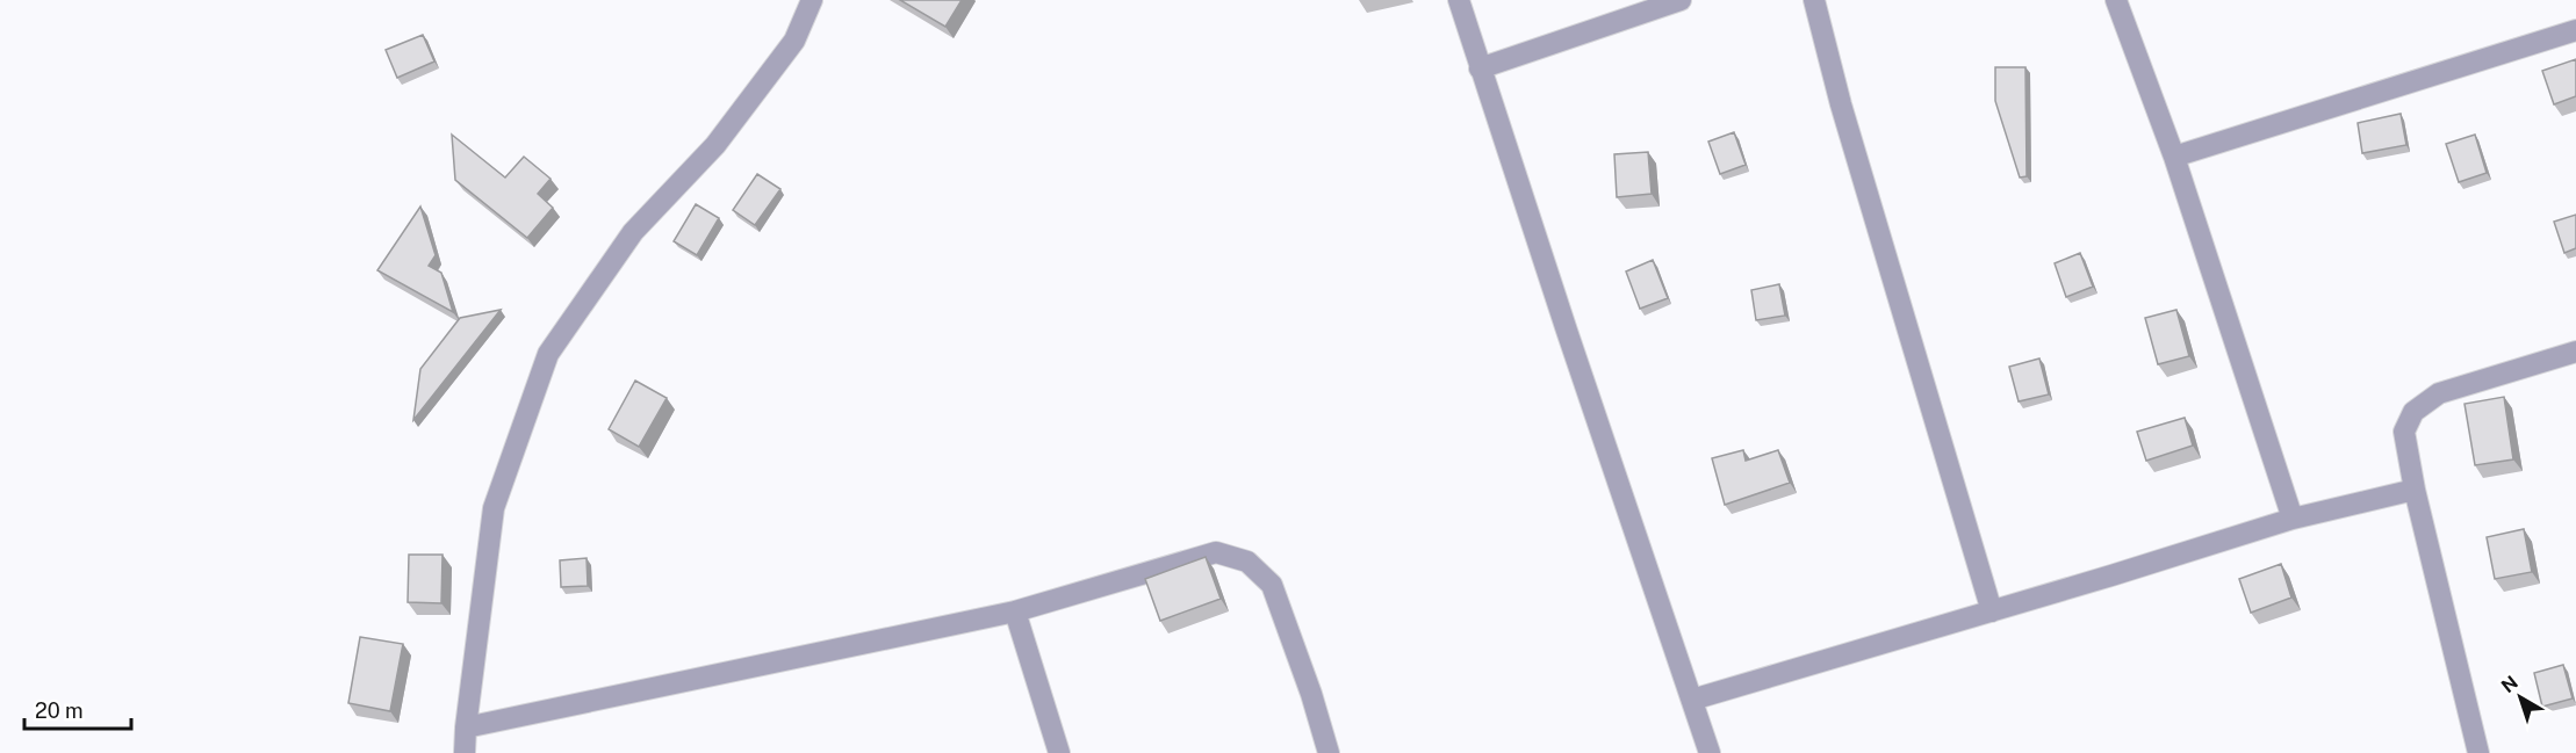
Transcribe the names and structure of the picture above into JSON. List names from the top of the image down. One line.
{"scale_bar":"20 m","north":"top left"}
